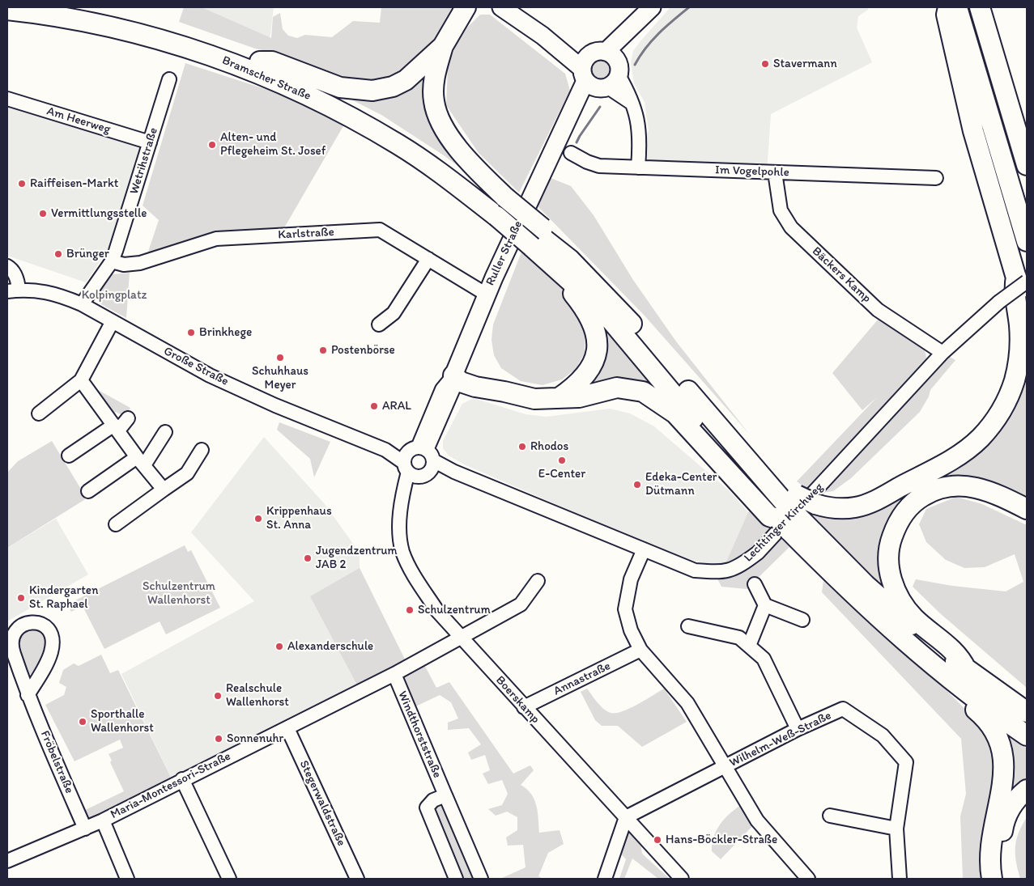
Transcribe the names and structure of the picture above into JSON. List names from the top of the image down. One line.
{"streets":{"highway":["Bramscher Straße"],"main road":["Ruller Straße"],"street":["Am Heerweg","Wetrihstraße","Im Vogelpohle","Karlstraße","Bäckers Kamp","Große Straße","Lechtinger Kirchweg","Annastraße","Boerskamp","Windthorststraße","Wilhelm-Weß-Straße","Fröbelstraße","Maria-Montessori-Straße","Stegerwaldstraße"]},"crossings":[["Am Heerweg","Wetrihstraße"],["Wetrihstraße","Karlstraße"],["Wetrihstraße","Große Straße"],["Im Vogelpohle","Bäckers Kamp"],["Karlstraße","Ruller Straße"],["Ruller Straße","Große Straße"],["Ruller Straße","Lechtinger Kirchweg"],["Ruller Straße","Boerskamp"],["Bäckers Kamp","Lechtinger Kirchweg"],["Große Straße","Lechtinger Kirchweg"],["Große Straße","Boerskamp"],["Lechtinger Kirchweg","Boerskamp"],["Annastraße","Boerskamp"],["Boerskamp","Wilhelm-Weß-Straße"],["Boerskamp","Maria-Montessori-Straße"],["Windthorststraße","Maria-Montessori-Straße"],["Fröbelstraße","Maria-Montessori-Straße"],["Maria-Montessori-Straße","Stegerwaldstraße"]],"parks":["Kolpingplatz","Schulzentrum Wallenhorst"],"places":["Stavermann","Alten- und Pflegeheim St. Josef","Raiffeisen-Markt","Vermittlungsstelle","Brünger","Brinkhege","Postenbörse","Schuhhaus Meyer","ARAL","Rhodos","E-Center","Edeka-Center Dütmann","Krippenhaus St. Anna","Jugendzentrum JAB 2","Kindergarten St. Raphael","Schulzentrum","Alexanderschule","Realschule Wallenhorst","Sporthalle Wallenhorst","Sonnenuhr","Hans-Böckler-Straße"]}
